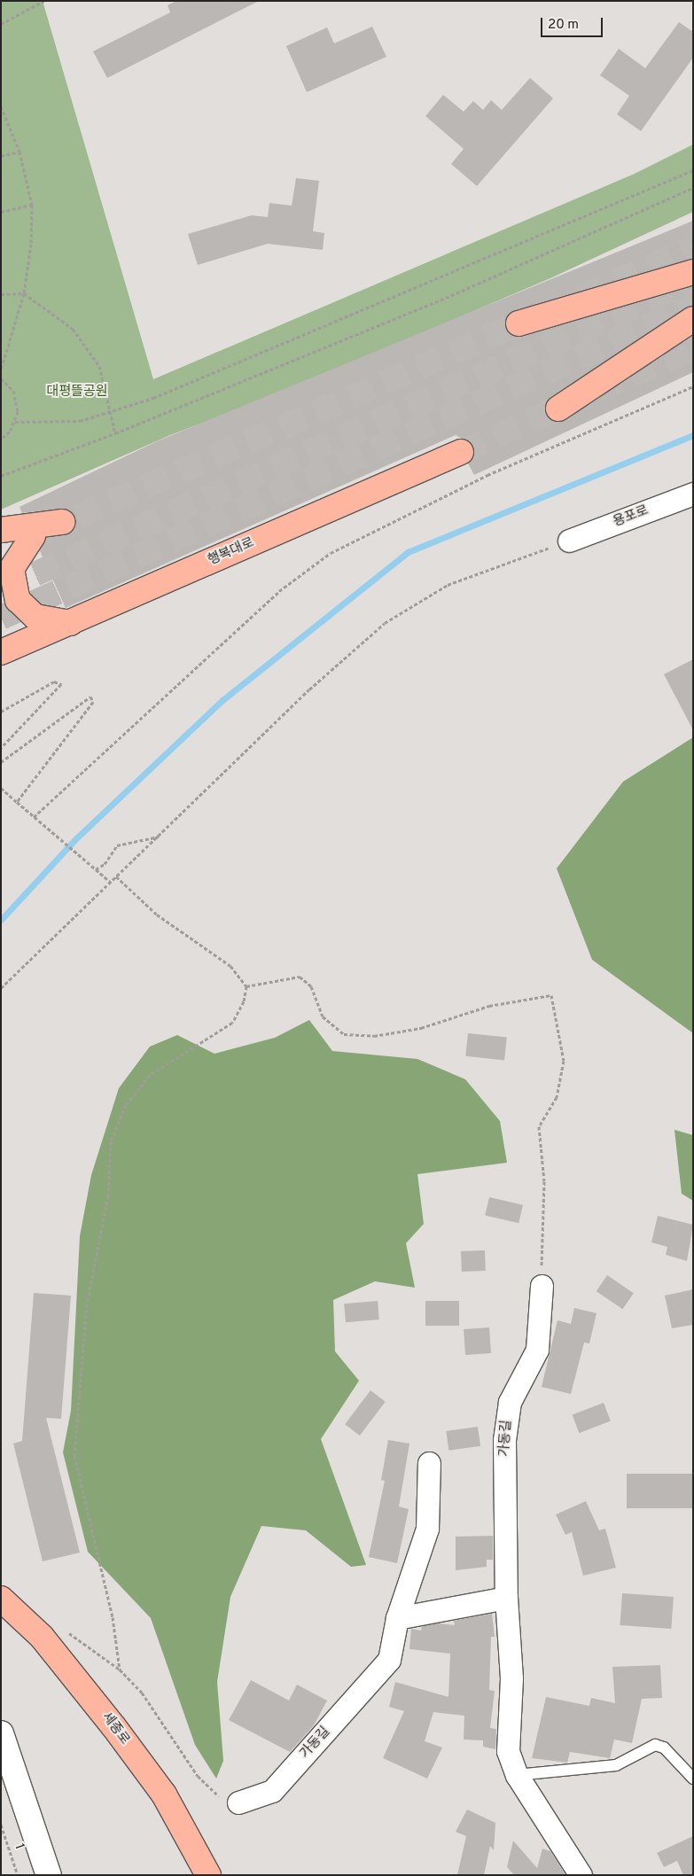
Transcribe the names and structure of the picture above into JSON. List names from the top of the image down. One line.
{"streets":{"highway":["행복대로","세종로"],"street":["용포로","가동길"],"path":["1"]},"parks":["대평뜰공원"],"scale_bar":"20 m"}
